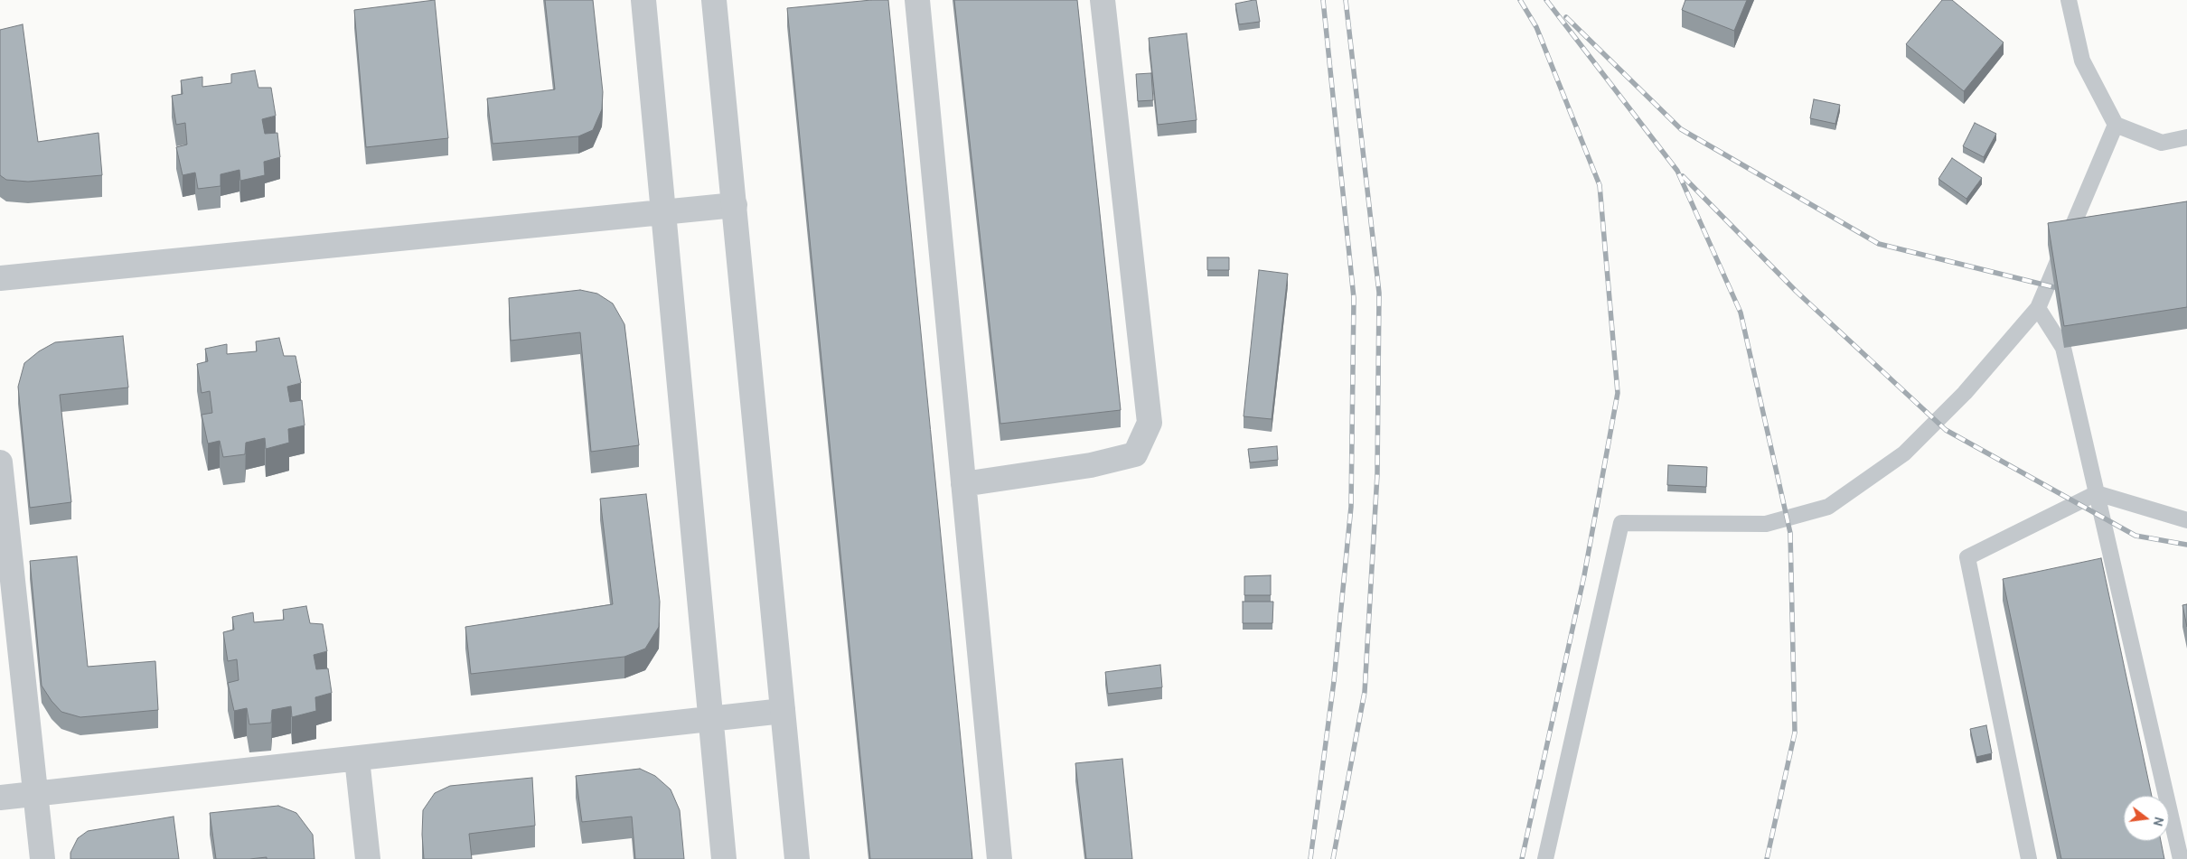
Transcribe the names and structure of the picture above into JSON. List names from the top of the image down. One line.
{"north":"right"}
